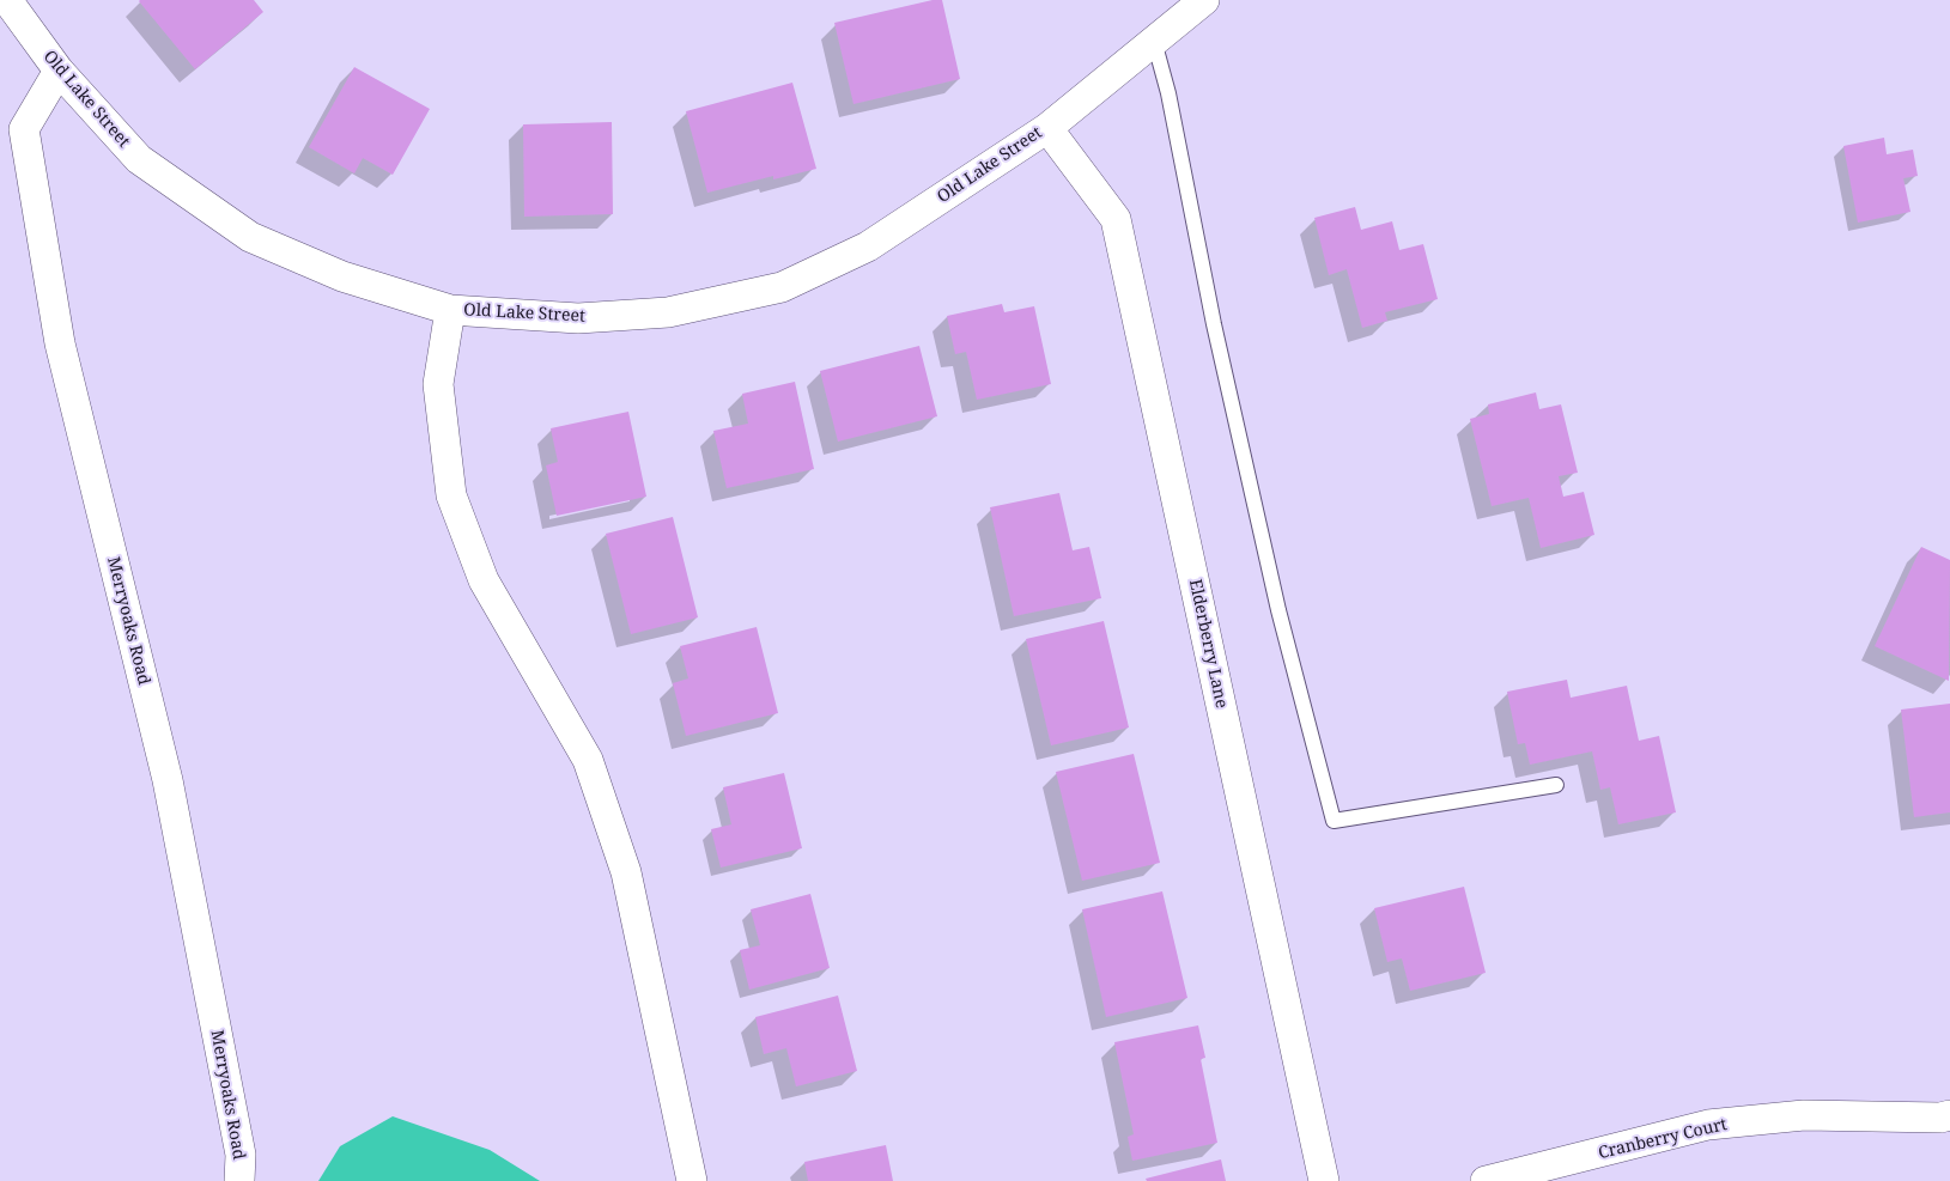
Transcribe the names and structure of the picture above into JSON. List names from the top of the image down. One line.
{"streets":{"street":["Old Lake Street","Merryoaks Road","Elderberry Lane","Cranberry Court"]},"crossings":[["Old Lake Street","Merryoaks Road"],["Old Lake Street","Elderberry Lane"]]}
